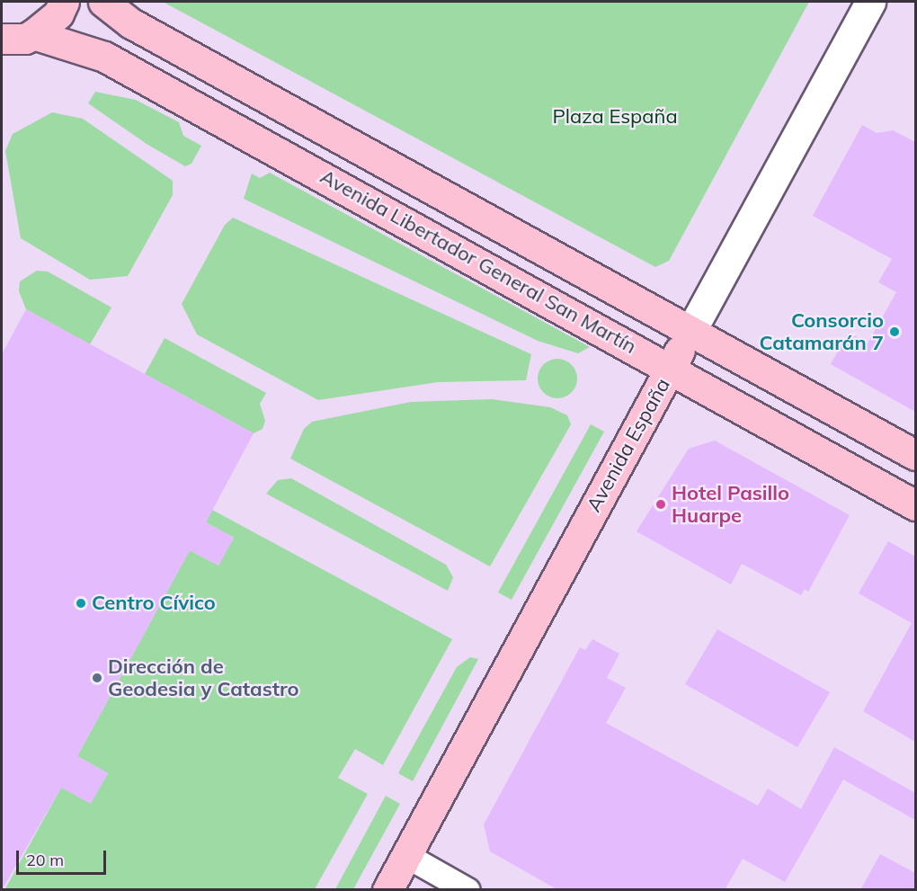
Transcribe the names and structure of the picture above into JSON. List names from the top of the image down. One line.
{"streets":{"main road":["Avenida Libertador General San Martín","Avenida España"]},"crossings":[["Avenida Libertador General San Martín","Avenida España"]],"parks":["Plaza España"],"places":["Consorcio Catamarán 7","Hotel Pasillo Huarpe","Centro Cívico","Dirección de Geodesia y Catastro"],"scale_bar":"20 m"}
